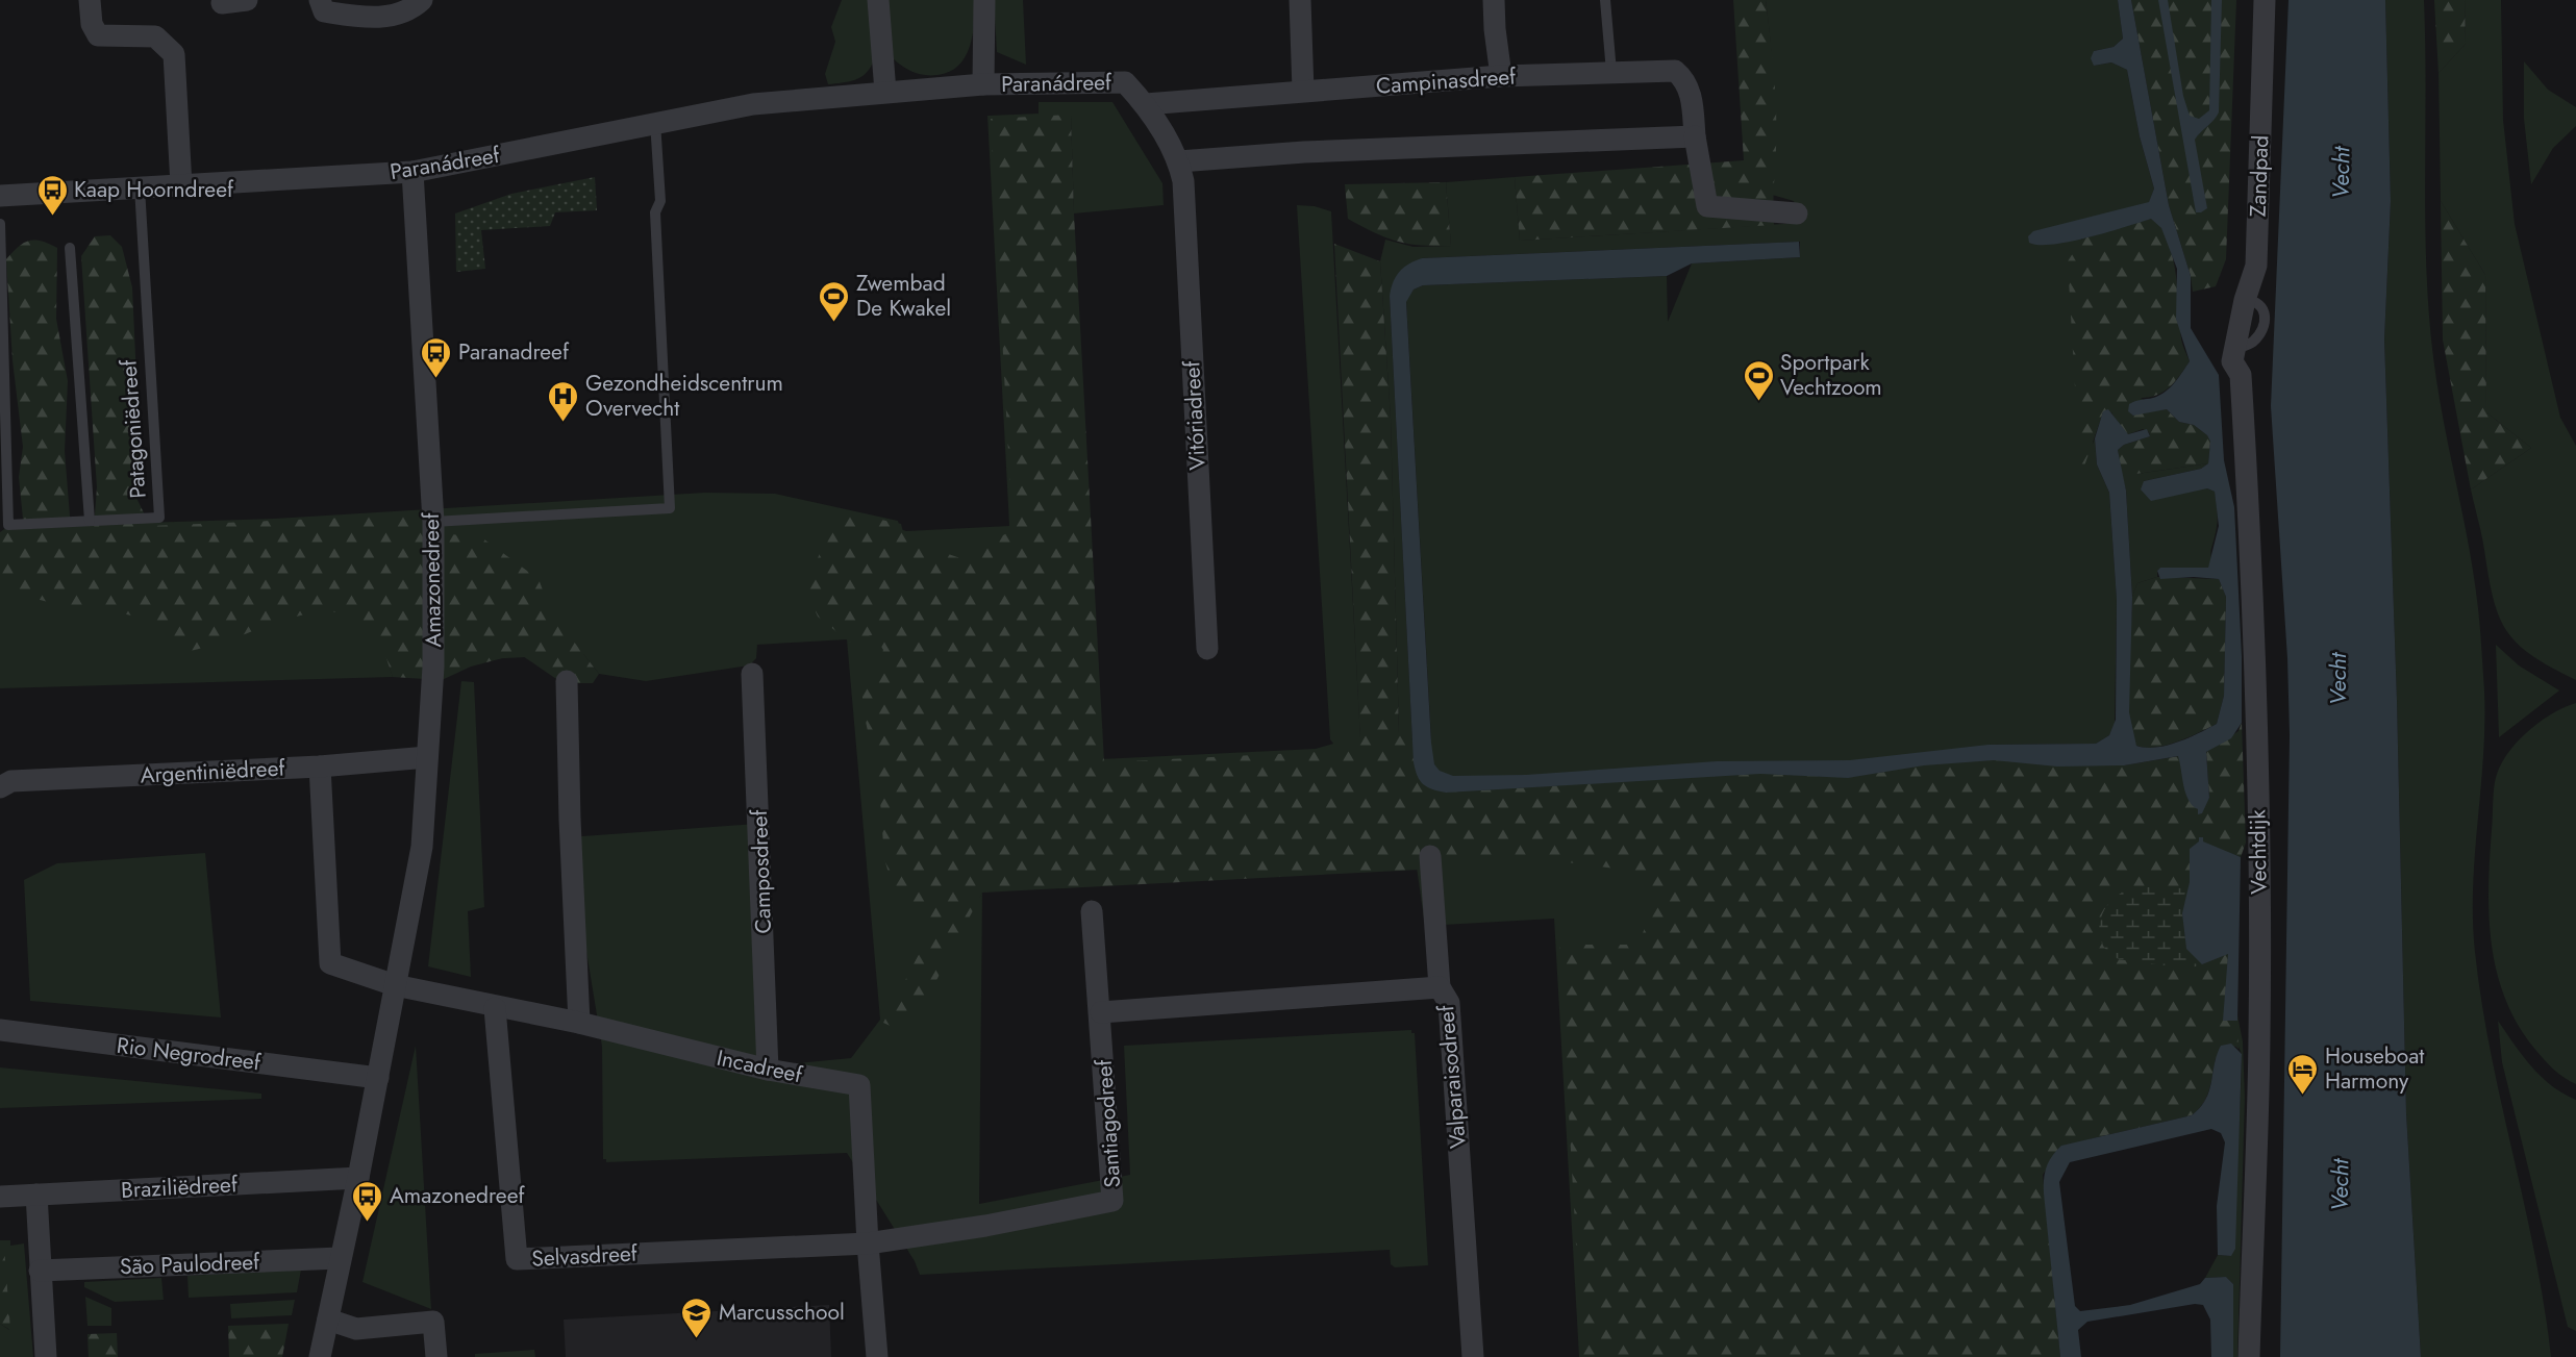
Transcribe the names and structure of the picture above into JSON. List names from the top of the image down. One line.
{"streets":{"street":["Campinasdreef","Paranádreef","Zandpad","Vitóriadreef","Amazonedreef","Argentiniëdreef","Vechtdijk","Camposdreef","Rio Negrodreef","Incadreef","Valparaisodreef","Santiagodreef","Braziliëdreef","Selvasdreef","São Paulodreef"],"lane":["Patagoniëdreef"]},"crossings":[["Campinasdreef","Paranádreef"],["Paranádreef","Vitóriadreef"],["Paranádreef","Patagoniëdreef"],["Paranádreef","Amazonedreef"],["Zandpad","Vechtdijk"],["Amazonedreef","Argentiniëdreef"],["Amazonedreef","Rio Negrodreef"],["Amazonedreef","Incadreef"],["Amazonedreef","Braziliëdreef"],["Amazonedreef","São Paulodreef"],["Camposdreef","Incadreef"],["Incadreef","Santiagodreef"],["Incadreef","Selvasdreef"],["Valparaisodreef","Santiagodreef"],["Santiagodreef","Selvasdreef"]],"water":["Vecht"],"places":{"bus stop":["Kaap Hoorndreef","Paranadreef","Amazonedreef"],"sports":["Zwembad De Kwakel","Sportpark Vechtzoom"],"hospital":["Gezondheidscentrum Overvecht"],"hotel":["Houseboat Harmony"],"school or university":["Marcusschool"]}}
